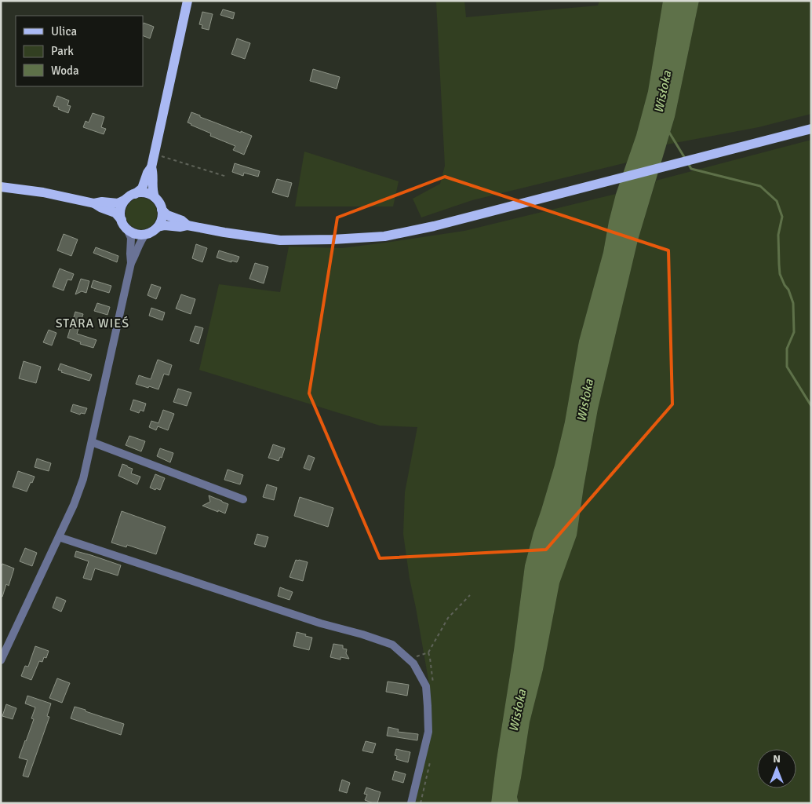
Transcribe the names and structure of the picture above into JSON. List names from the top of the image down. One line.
{"districts":["STARA WIEŚ"],"water":["Wisłoka"],"legend":["Ulica","Park","Woda"],"north":"top"}
